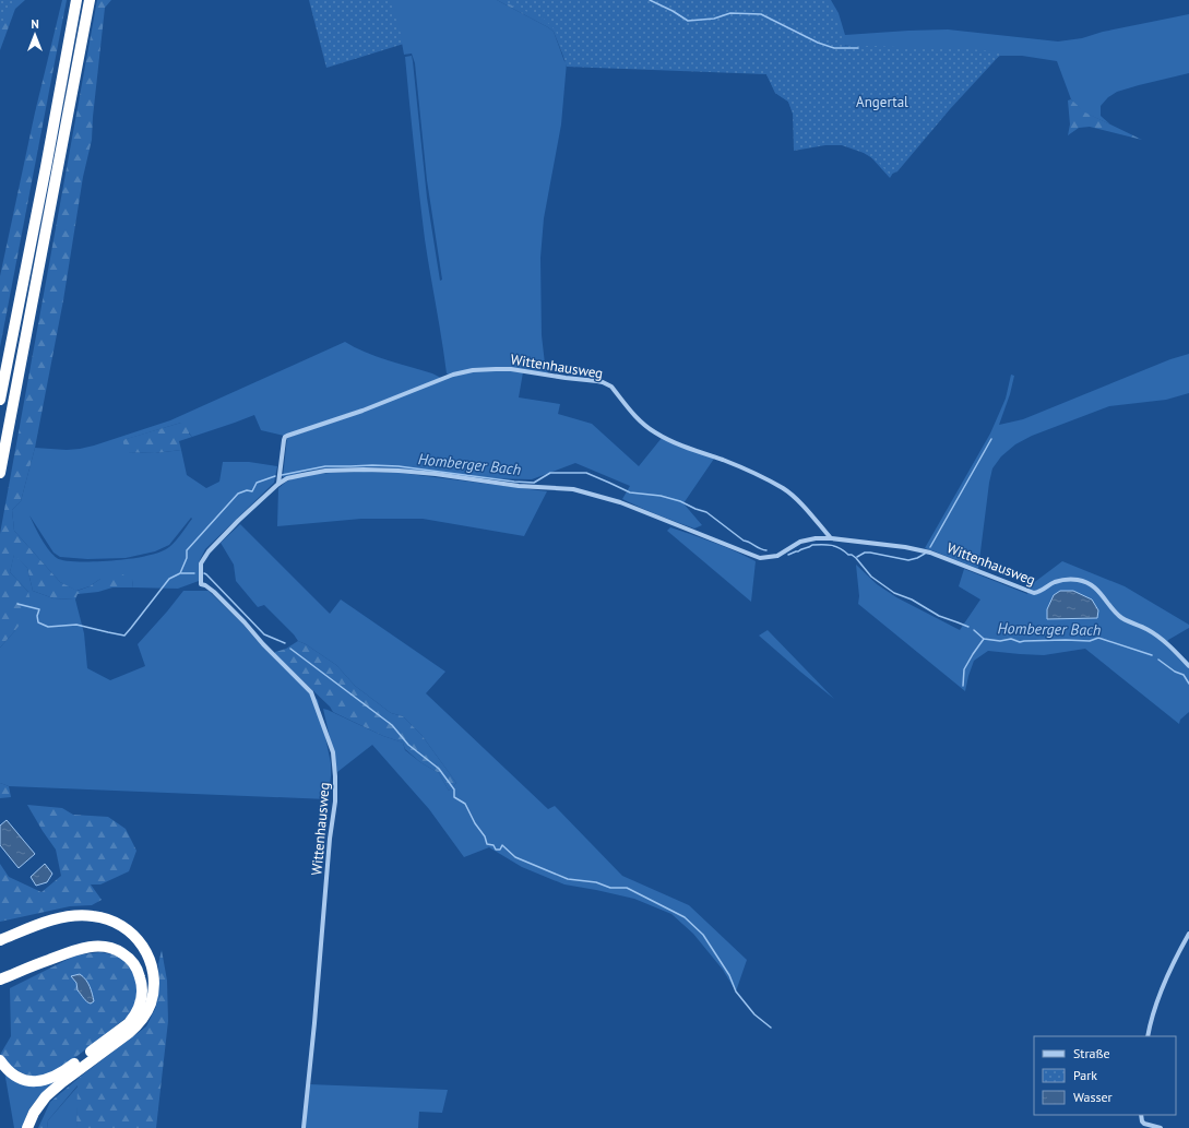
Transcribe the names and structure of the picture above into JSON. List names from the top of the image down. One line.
{"streets":{"street":["Wittenhausweg"]},"water":["Homberger Bach"],"parks":["Angertal"],"legend":["Straße","Park","Wasser"],"north":"top"}
